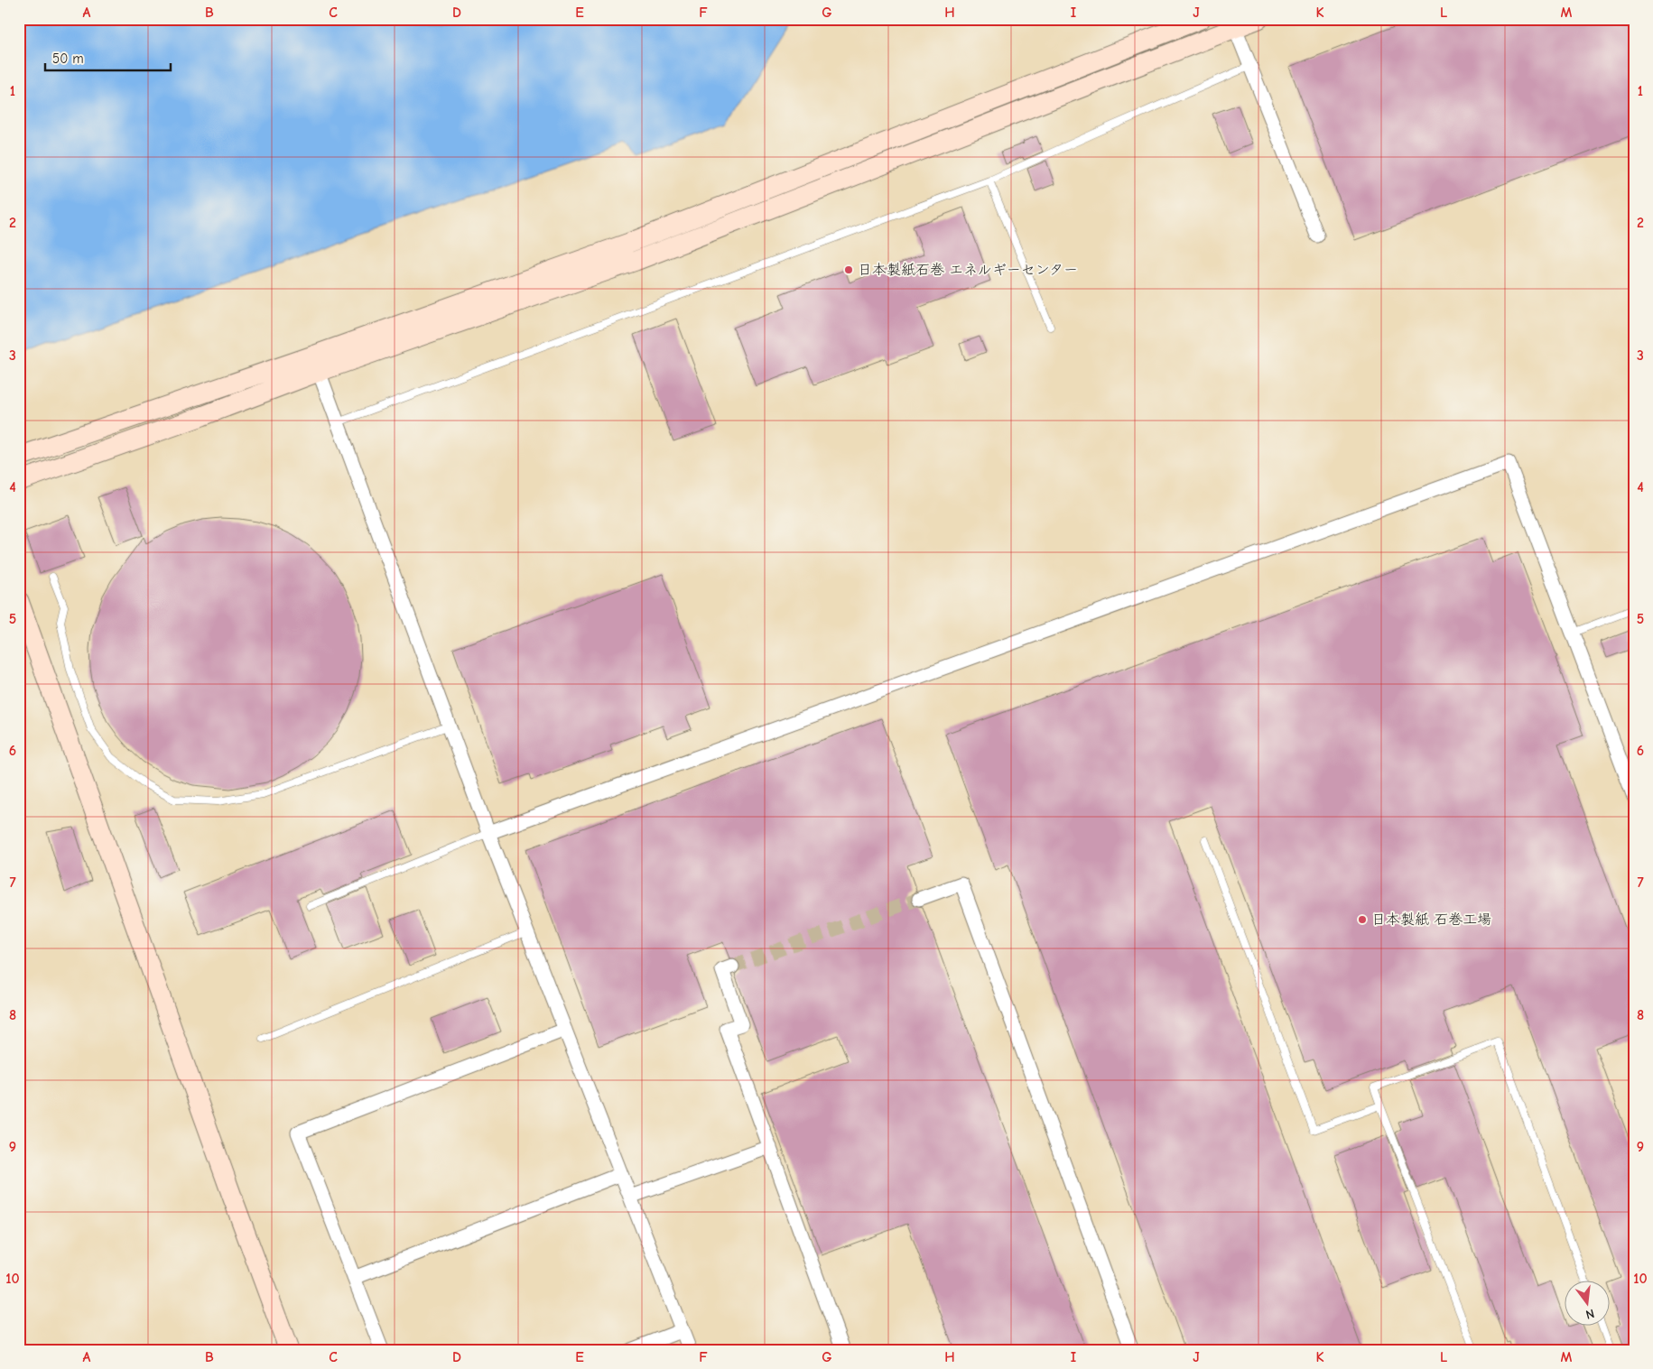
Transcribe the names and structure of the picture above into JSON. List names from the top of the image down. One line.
{"places":["日本製紙石巻 エネルギーセンター","日本製紙 石巻工場"],"scale_bar":"50 m","north":"bottom","grid":{"columns":["A","B","C","D","E","F","G","H","I","J","K","L","M"],"rows":["1","2","3","4","5","6","7","8","9","10"]}}
